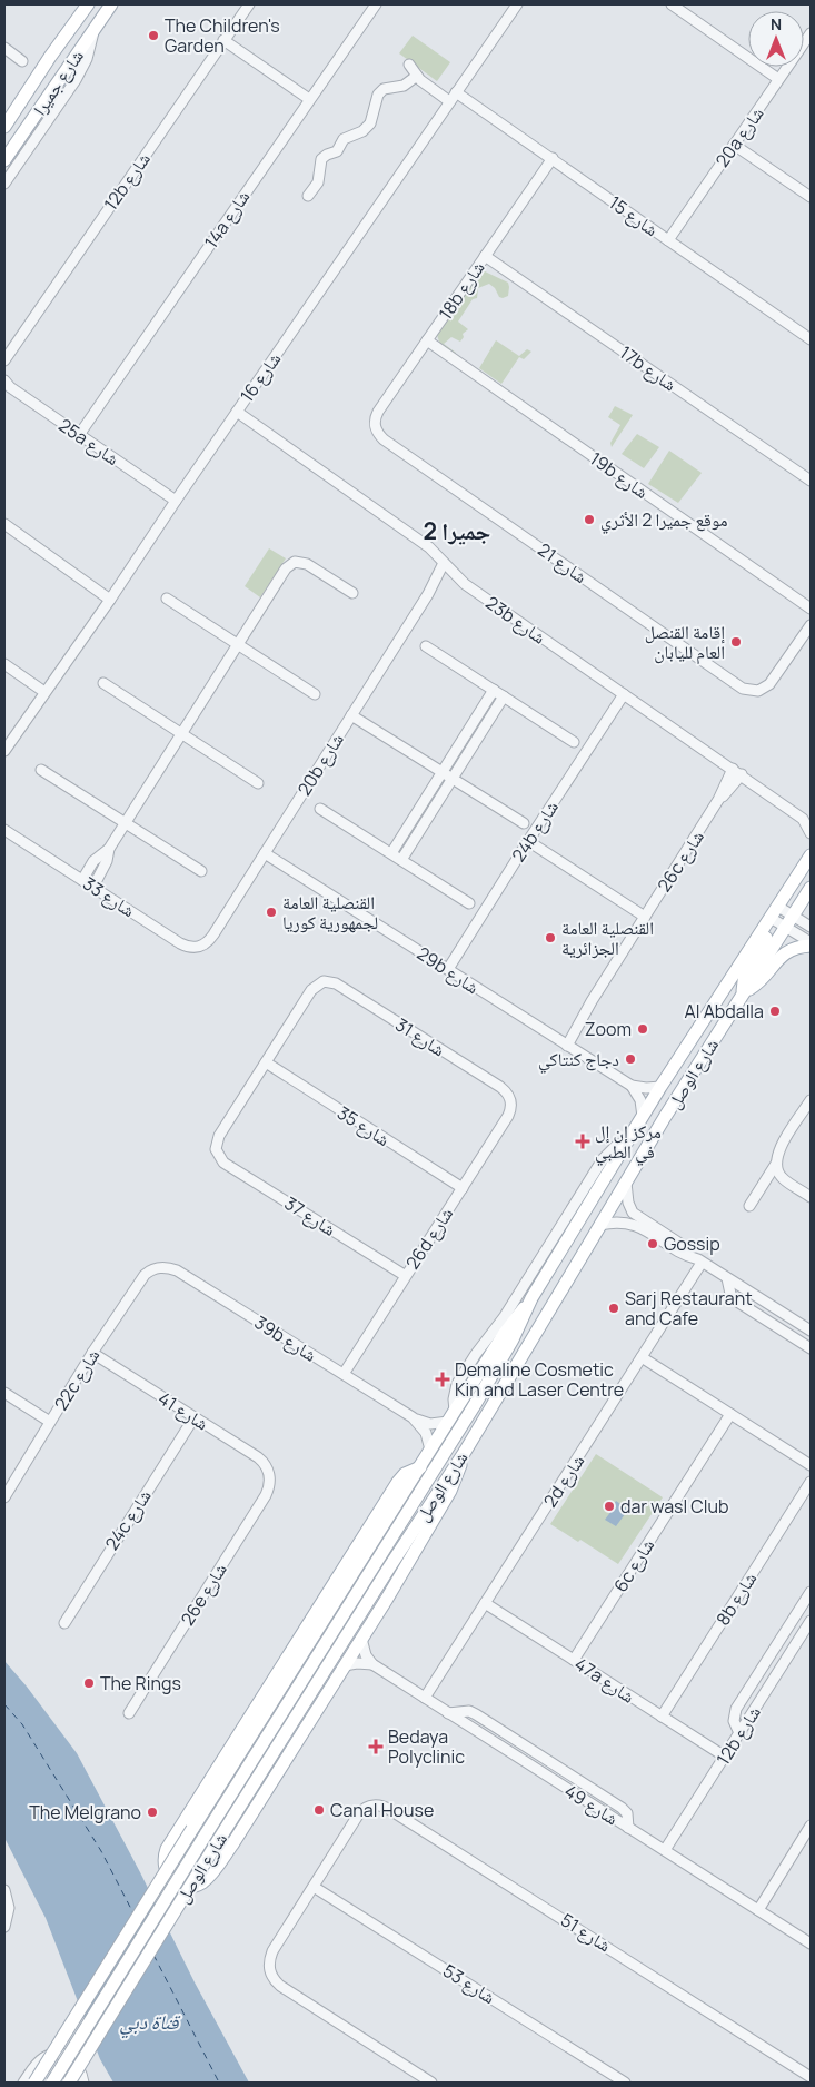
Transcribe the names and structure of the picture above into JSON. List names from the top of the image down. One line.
{"streets":{"main road":["شارع جميرا","شارع الوصل"],"street":["20a شارع","12b شارع","شارع 15","14a شارع","18b شارع","17b شارع","شارع 16","25a شارع","19b شارع","شارع 21","23b شارع","20b شارع","24b شارع","26c شارع","شارع 33","29b شارع","شارع 31","شارع 35","شارع 37","26d شارع","39b شارع","22c شارع","شارع 41","2d شارع","24c شارع","6c شارع","26e شارع","8b شارع","47a شارع","شارع 49","شارع 51","شارع 53"]},"crossings":[["20a شارع","شارع 15"],["12b شارع","47a شارع"],["12b شارع","شارع 49"],["شارع 15","18b شارع"],["شارع 15","شارع 16"],["14a شارع","25a شارع"],["18b شارع","17b شارع"],["18b شارع","19b شارع"],["18b شارع","شارع 21"],["شارع 16","25a شارع"],["شارع 16","23b شارع"],["23b شارع","20b شارع"],["23b شارع","24b شارع"],["23b شارع","26c شارع"],["20b شارع","شارع 33"],["20b شارع","29b شارع"],["24b شارع","29b شارع"],["26c شارع","29b شارع"],["29b شارع","شارع الوصل"],["شارع 31","شارع 35"],["شارع 31","شارع 37"],["شارع 31","26d شارع"],["شارع الوصل","39b شارع"],["شارع 35","شارع 37"],["شارع 35","26d شارع"],["شارع 37","26d شارع"],["26d شارع","39b شارع"],["39b شارع","22c شارع"],["22c شارع","شارع 41"],["شارع 41","24c شارع"],["شارع 41","26e شارع"],["2d شارع","47a شارع"],["2d شارع","شارع 49"],["6c شارع","47a شارع"],["8b شارع","47a شارع"],["شارع 51","شارع 53"]],"districts":["جميرا 2"],"water":["قناة دبي"],"places":{"other":["The Children's Garden","موقع جميرا 2 الأثري","إقامة القنصل العام لليابان","القنصلية العامة لجمهورية كوريا","القنصلية العامة الجزائرية","Al Abdalla","Zoom","دجاج كنتاكي","Gossip","Sarj Restaurant and Cafe","dar wasl Club","The Rings","Canal House","The Melgrano"],"health":["مركز إن إل في الطبي","Demaline Cosmetic Kin and Laser Centre","Bedaya Polyclinic"]},"north":"top"}
